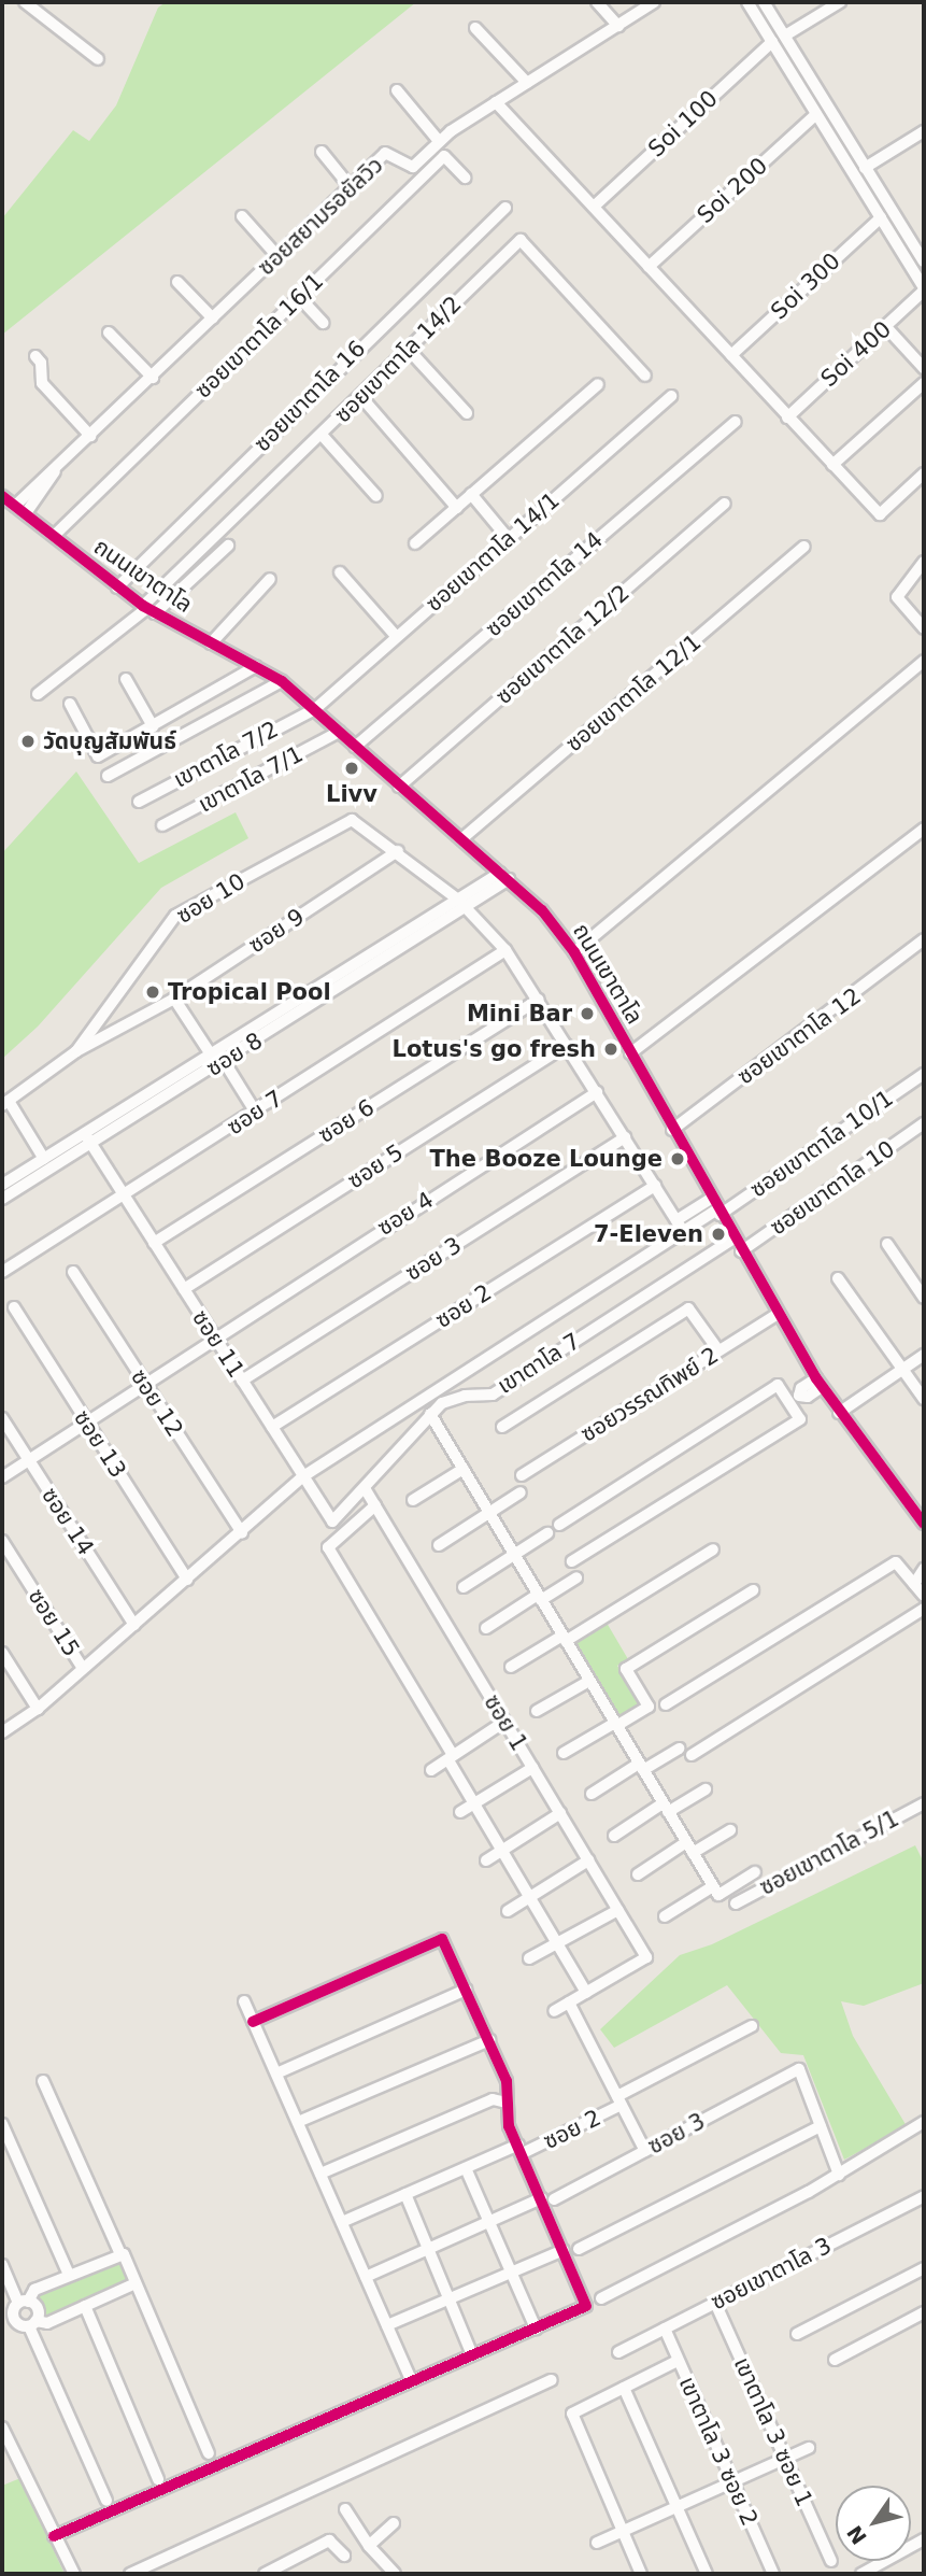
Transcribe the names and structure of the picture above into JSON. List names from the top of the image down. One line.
{"streets":{"street":["Soi 100","Soi 200","ซอยสยามรอยัลวิว","Soi 300","ซอยเขาตาโล 16/1","Soi 400","ซอยเขาตาโล 14/2","ซอยเขาตาโล 16","ซอยเขาตาโล 14/1","ถนนเขาตาโล","ซอยเขาตาโล 14","ซอยเขาตาโล 12/2","ซอยเขาตาโล 12/1","เขาตาโล 7/2","เขาตาโล 7/1","ซอย 10","ซอย 9","ซอยเขาตาโล 12","ซอย 8","ซอย 7","ซอย 6","ซอยเขาตาโล 10/1","ซอย 5","ซอยเขาตาโล 10","ซอย 4","ซอย 3","ซอย 2","ซอย 11","เขาตาโล 7","ซอยวรรณทิพย์ 2","ซอย 12","ซอย 13","ซอย 14","ซอย 15","ซอย 1","ซอยเขาตาโล 5/1","ซอยเขาตาโล 3","เขาตาโล 3 ซอย 1","เขาตาโล 3 ซอย 2"]},"crossings":[["ซอยเขาตาโล 16/1","ถนนเขาตาโล"],["ซอยเขาตาโล 14/2","ถนนเขาตาโล"],["ซอยเขาตาโล 16","ถนนเขาตาโล"],["ซอยเขาตาโล 14/1","ถนนเขาตาโล"],["ซอยเขาตาโล 14/1","เขาตาโล 7/2"],["ถนนเขาตาโล","ซอยเขาตาโล 14"],["ถนนเขาตาโล","ซอยเขาตาโล 12/2"],["ถนนเขาตาโล","ซอยเขาตาโล 12/1"],["ถนนเขาตาโล","เขาตาโล 7/2"],["ถนนเขาตาโล","เขาตาโล 7/1"],["ถนนเขาตาโล","ซอยเขาตาโล 12"],["ถนนเขาตาโล","ซอย 8"],["ถนนเขาตาโล","ซอยเขาตาโล 10/1"],["ถนนเขาตาโล","ซอยเขาตาโล 10"],["ถนนเขาตาโล","เขาตาโล 7"],["ถนนเขาตาโล","ซอยวรรณทิพย์ 2"],["ซอย 10","ซอย 9"],["ซอย 8","ซอย 11"],["ซอย 7","ซอย 11"],["ซอย 6","ซอย 11"],["ซอย 5","ซอย 11"],["ซอย 4","ซอย 11"],["ซอย 4","ซอย 12"],["ซอย 4","ซอย 13"],["ซอย 4","ซอย 14"],["ซอย 3","ซอย 11"],["ซอย 2","ซอย 11"],["ซอย 11","เขาตาโล 7"],["ซอย 11","ซอย 1"],["เขาตาโล 7","ซอย 1"],["ซอยเขาตาโล 3","เขาตาโล 3 ซอย 1"],["ซอยเขาตาโล 3","เขาตาโล 3 ซอย 2"]],"places":["วัดบุญสัมพันธ์","Livv","Tropical Pool","Mini Bar","Lotus's go fresh","The Booze Lounge","7-Eleven"],"north":"bottom left"}
